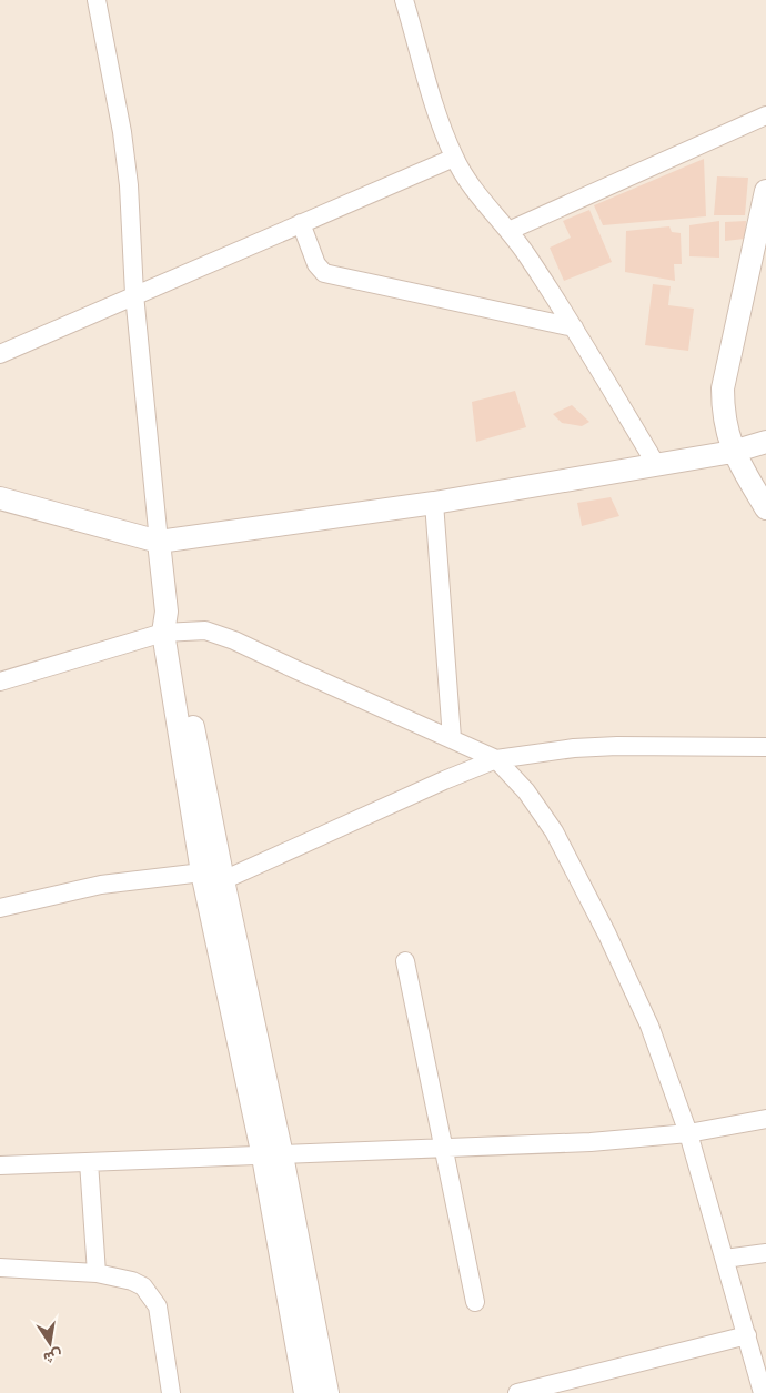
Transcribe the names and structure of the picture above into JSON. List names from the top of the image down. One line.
{"north":"bottom"}
